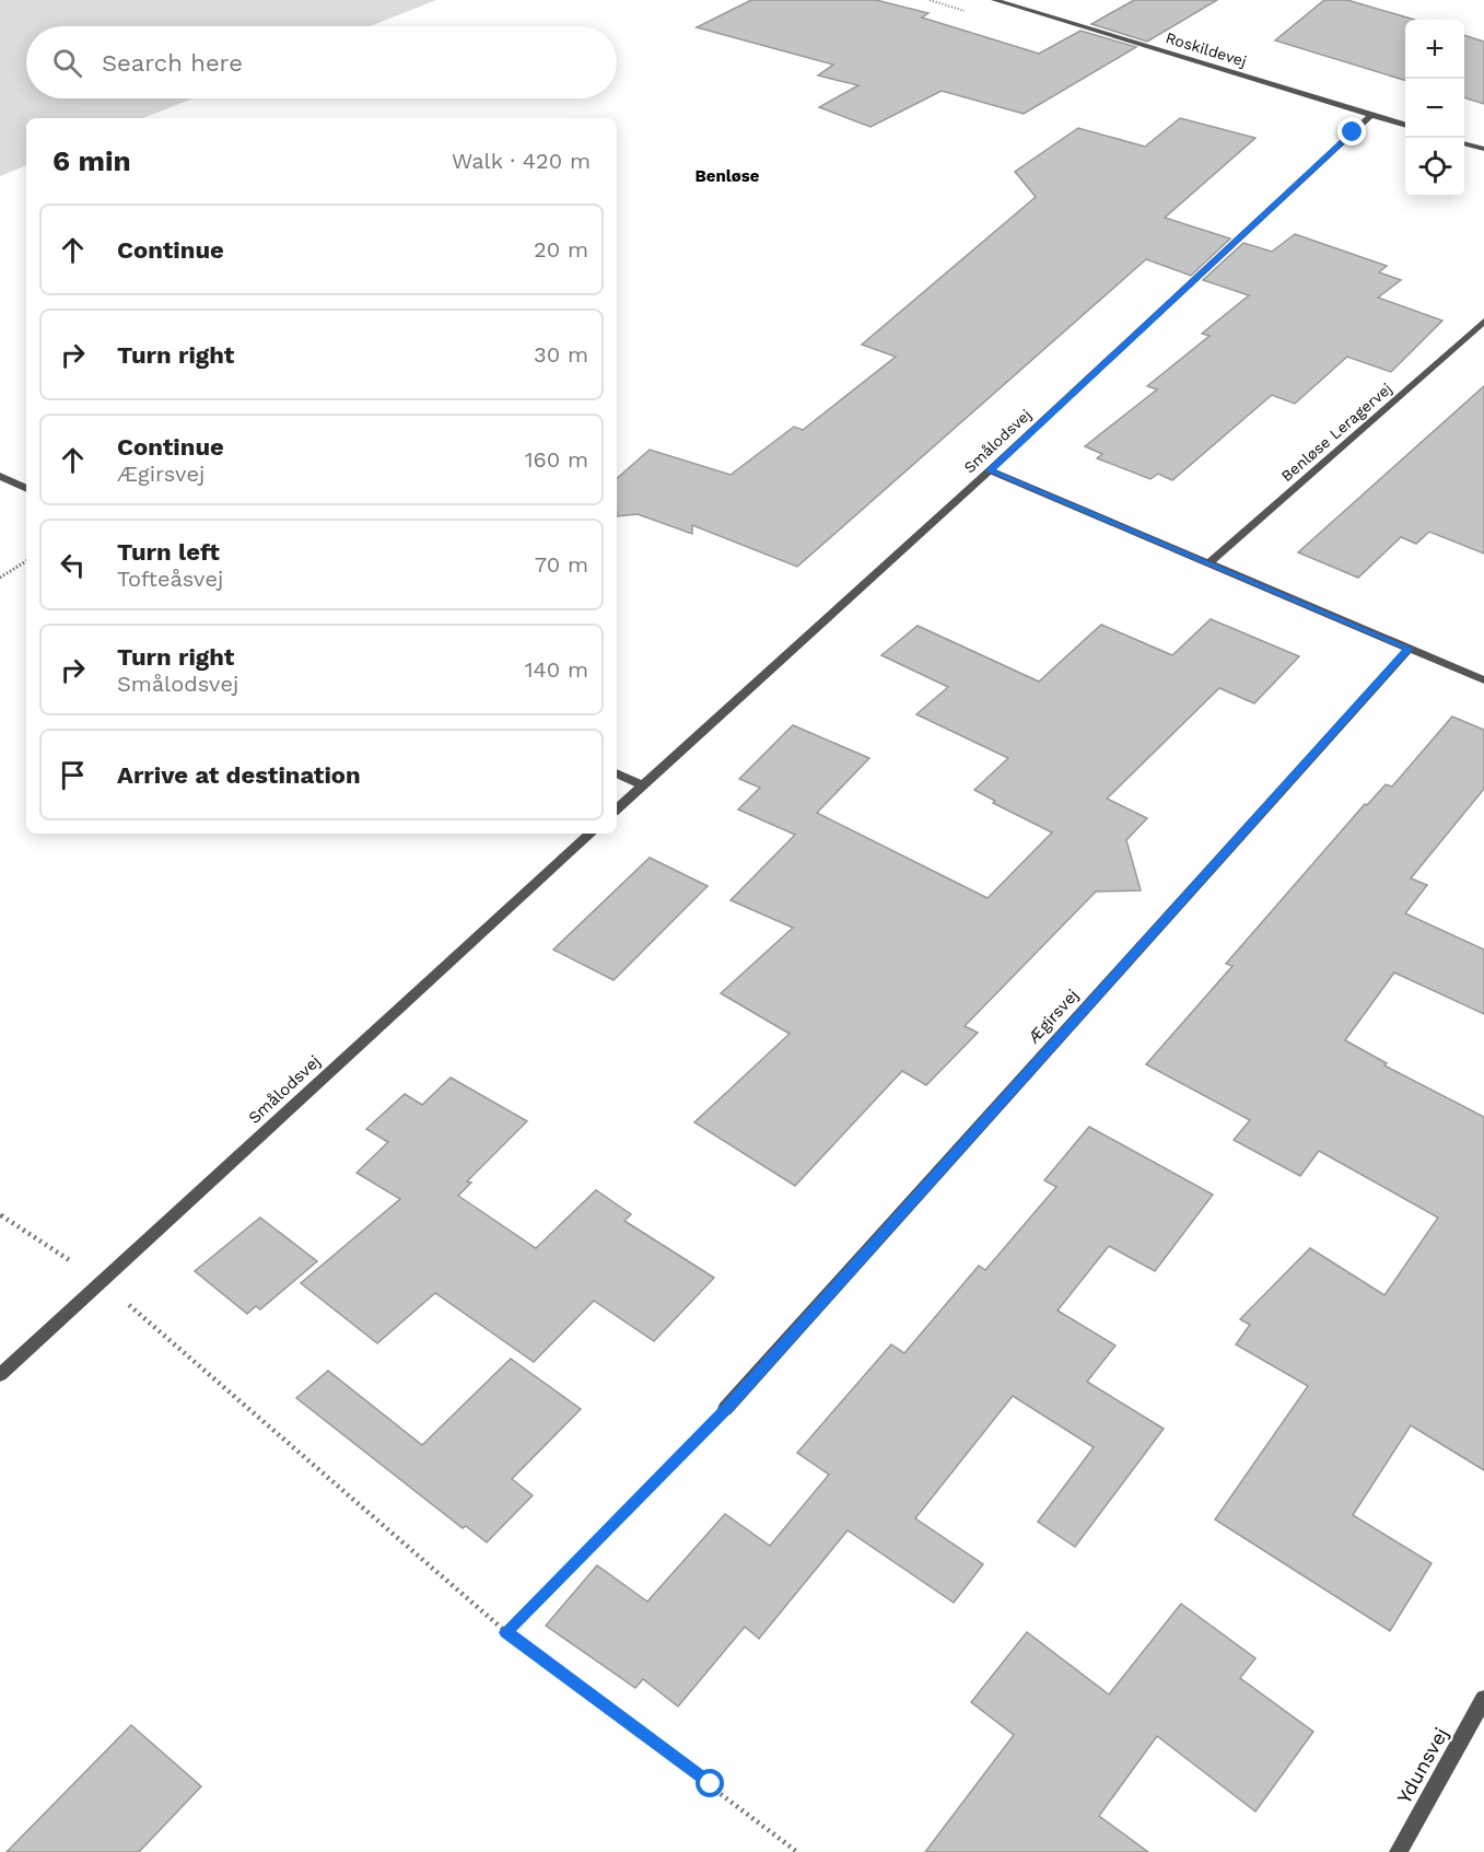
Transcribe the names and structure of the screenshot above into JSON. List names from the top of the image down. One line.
{"streets":{"street":["Roskildevej","Benløse Leragervej","Smålodsvej","Ægirsvej","Ydunsvej"]},"crossings":[["Roskildevej","Smålodsvej"]],"districts":["Benløse"],"page":{"map_buttons":["+","−"],"search":"Search here","heading":["6 min","Walk · 420 m"],"list":[["Continue","20 m"],["Turn right","30 m"],["Continue","Ægirsvej","160 m"],["Turn left","Tofteåsvej","70 m"],["Turn right","Smålodsvej","140 m"],"Arrive at destination"]}}
